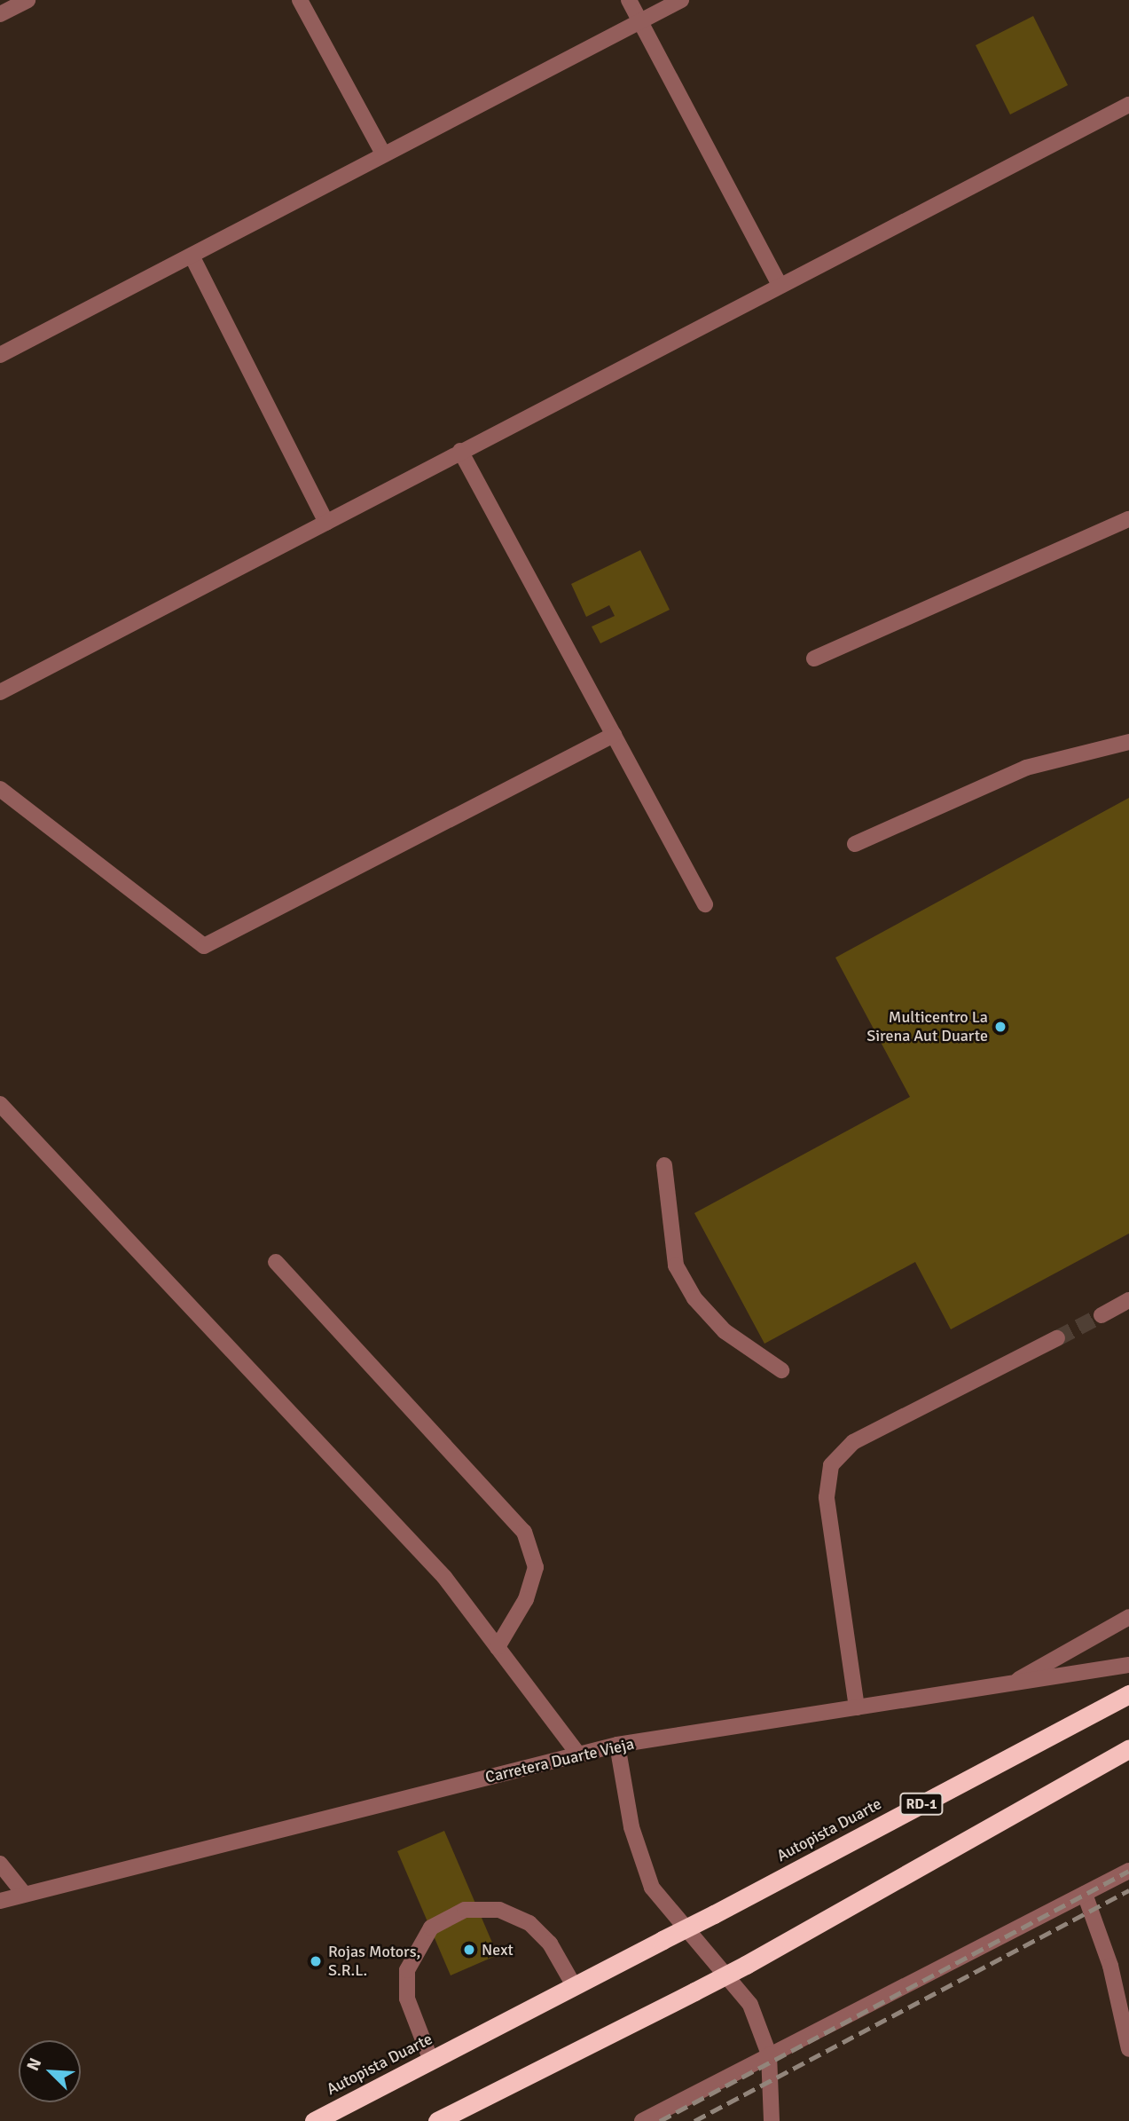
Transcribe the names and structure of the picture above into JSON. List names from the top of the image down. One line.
{"streets":{"highway":["RD-1","Autopista Duarte"],"street":["Carretera Duarte Vieja"]},"places":["Multicentro La Sirena Aut Duarte","Next","Rojas Motors, S.R.L."],"north":"top left"}
